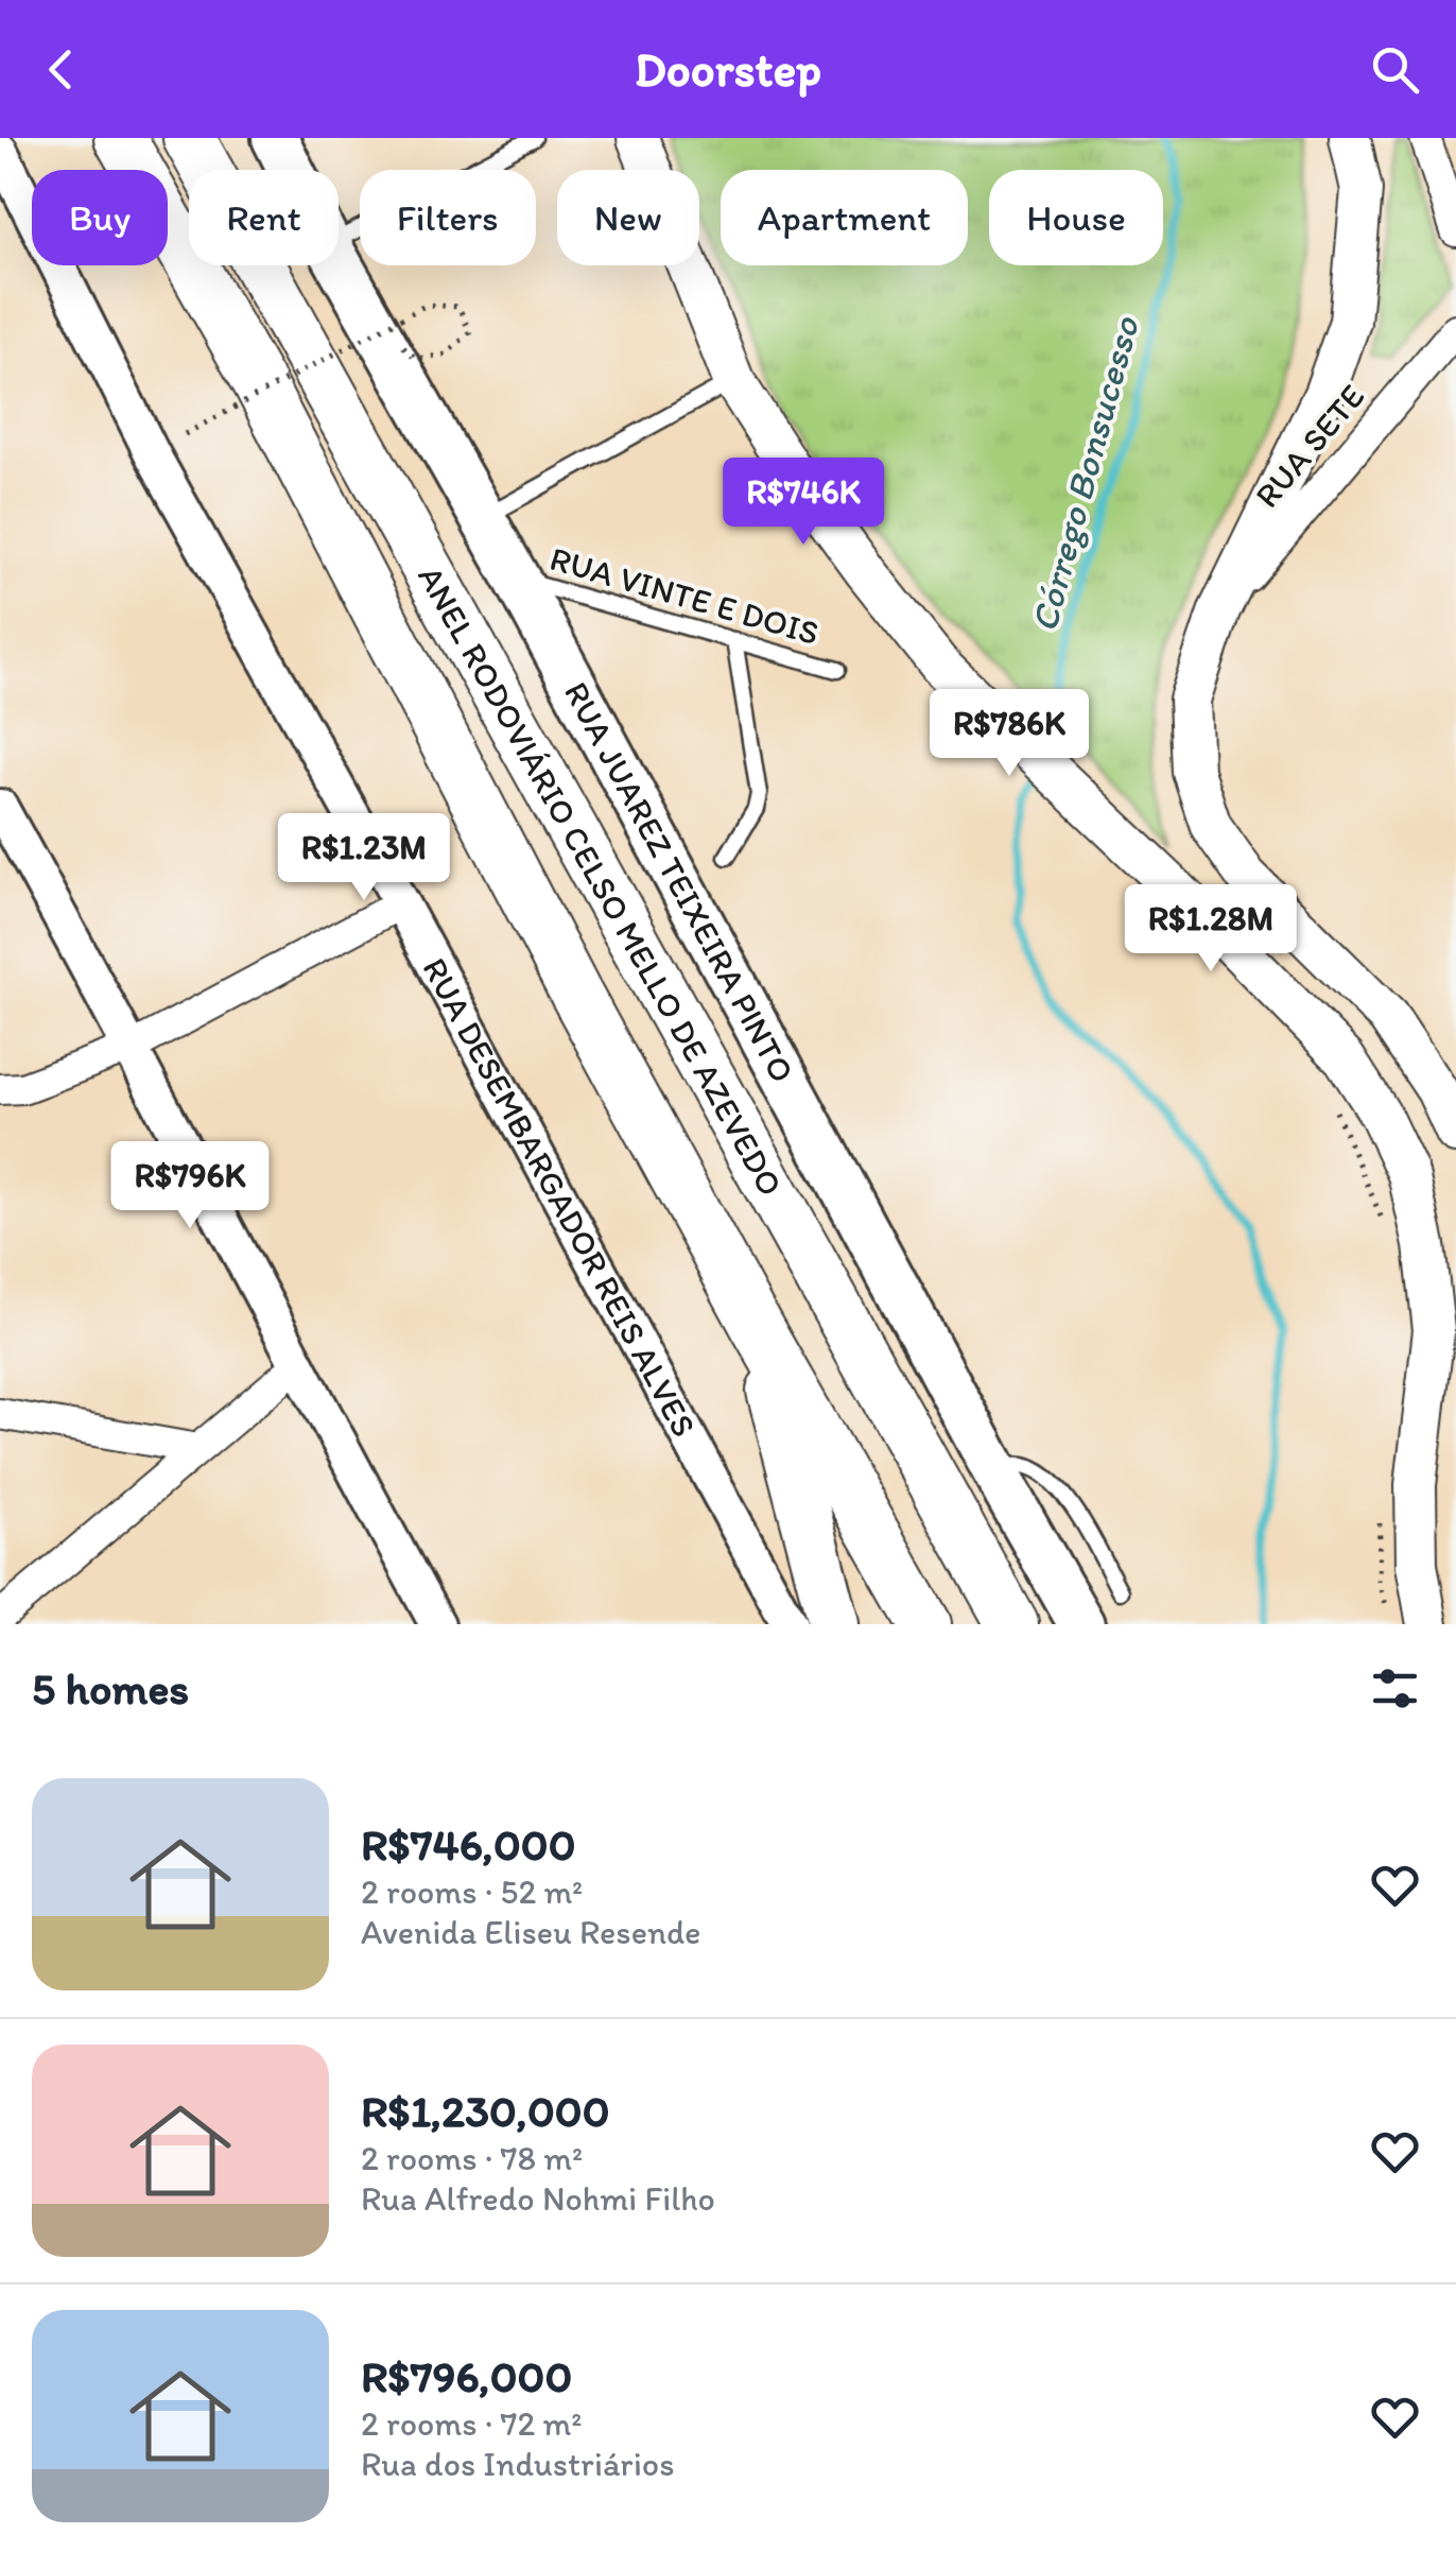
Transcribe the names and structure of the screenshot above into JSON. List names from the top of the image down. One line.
{"streets":{"highway":["ANEL RODOVIÁRIO CELSO MELLO DE AZEVEDO"],"main road":["RUA JUAREZ TEIXEIRA PINTO"],"street":["RUA SETE","RUA DESEMBARGADOR REIS ALVES"],"lane":["RUA VINTE E DOIS"]},"crossings":[["RUA VINTE E DOIS","RUA JUAREZ TEIXEIRA PINTO"]],"water":["Córrego Bonsucesso"],"page":{"header":"Doorstep","chip":["Buy","Rent","Filters","New","Apartment","House"],"price":["R$746K","R$786K","R$1.23M","R$1.28M","R$796K"],"heading":"5 homes","list":[{"name":"R$746,000","note":"2 rooms · 52 m² · Avenida Eliseu Resende"},{"name":"R$1,230,000","note":"2 rooms · 78 m² · Rua Alfredo Nohmi Filho"},{"name":"R$796,000","note":"2 rooms · 72 m² · Rua dos Industriários"}]}}
